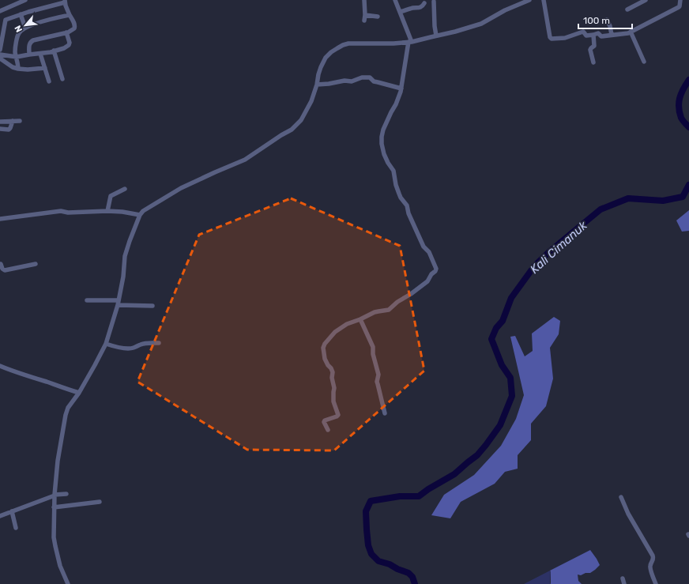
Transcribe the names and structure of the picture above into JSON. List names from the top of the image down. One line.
{"water":["Kali Cimanuk"],"scale_bar":"100 m","north":"bottom left"}
